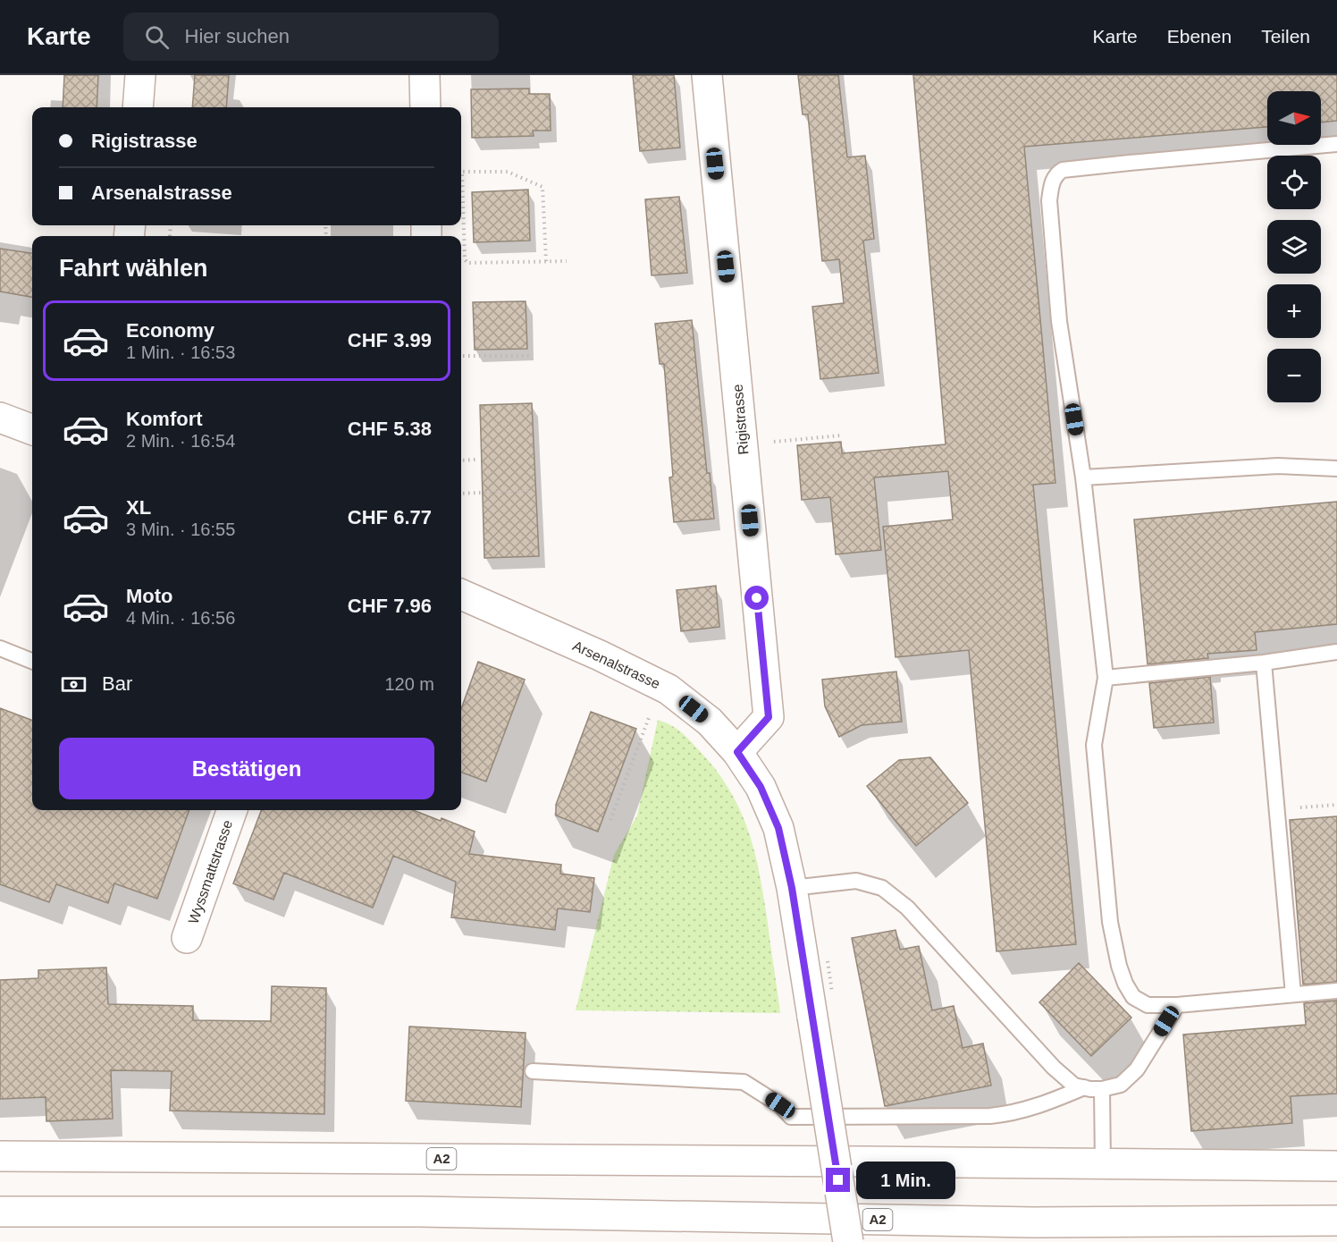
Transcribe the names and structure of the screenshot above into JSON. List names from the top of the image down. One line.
{"streets":{"main road":["Rigistrasse","Arsenalstrasse","Wyssmattstrasse","A2"]},"crossings":[["Rigistrasse","Arsenalstrasse"]],"north":"right","page":{"header":"Karte","search":"Hier suchen","nav":["Karte","Ebenen","Teilen"],"map_buttons":["+","−"],"banner":["Rigistrasse","Arsenalstrasse"],"heading":"Fahrt wählen","list":[{"name":"Economy","note":"1 Min. · 16:53","value":"CHF 3.99"},{"name":"Komfort","note":"2 Min. · 16:54","value":"CHF 5.38"},{"name":"XL","note":"3 Min. · 16:55","value":"CHF 6.77"},{"name":"Moto","note":"4 Min. · 16:56","value":"CHF 7.96"}],"pay":["Bar","120 m"],"buttons":"Bestätigen","bubble":"1 Min."}}
